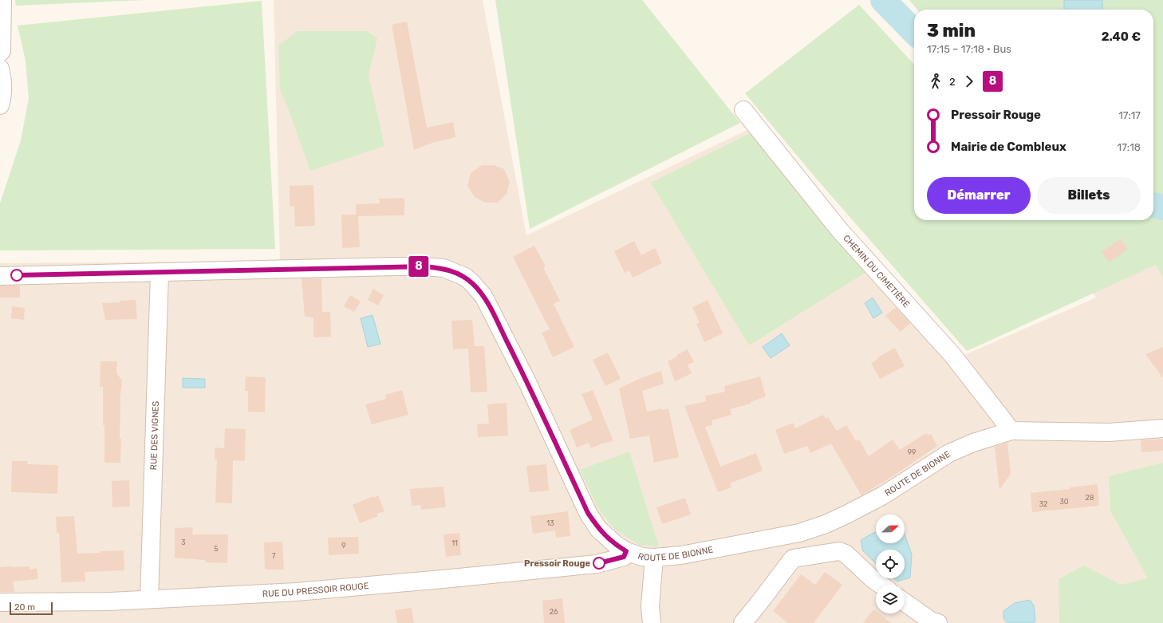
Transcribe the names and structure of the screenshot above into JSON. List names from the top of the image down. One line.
{"streets":{"street":["CHEMIN DU CIMETIÈRE","RUE DES VIGNES","ROUTE DE BIONNE","RUE DU PRESSOIR ROUGE"]},"crossings":[["CHEMIN DU CIMETIÈRE","ROUTE DE BIONNE"],["RUE DES VIGNES","ROUTE DE BIONNE"],["RUE DES VIGNES","RUE DU PRESSOIR ROUGE"],["ROUTE DE BIONNE","RUE DU PRESSOIR ROUGE"]],"places":["Pressoir Rouge"],"lines":["bus line 8"],"house_numbers":["99","28","30","32","13","3","11","9","5","7","26"],"scale_bar":"20 m","north":"right","page":{"on_map":"8","heading":["3 min","17:15 – 17:18 · Bus","2.40 €"],"legs":["2","8"],"list":[{"name":"Pressoir Rouge","value":"17:17"},{"name":"Mairie de Combleux","value":"17:18"}],"buttons":["Démarrer","Billets"],"scale":"20 m"}}
